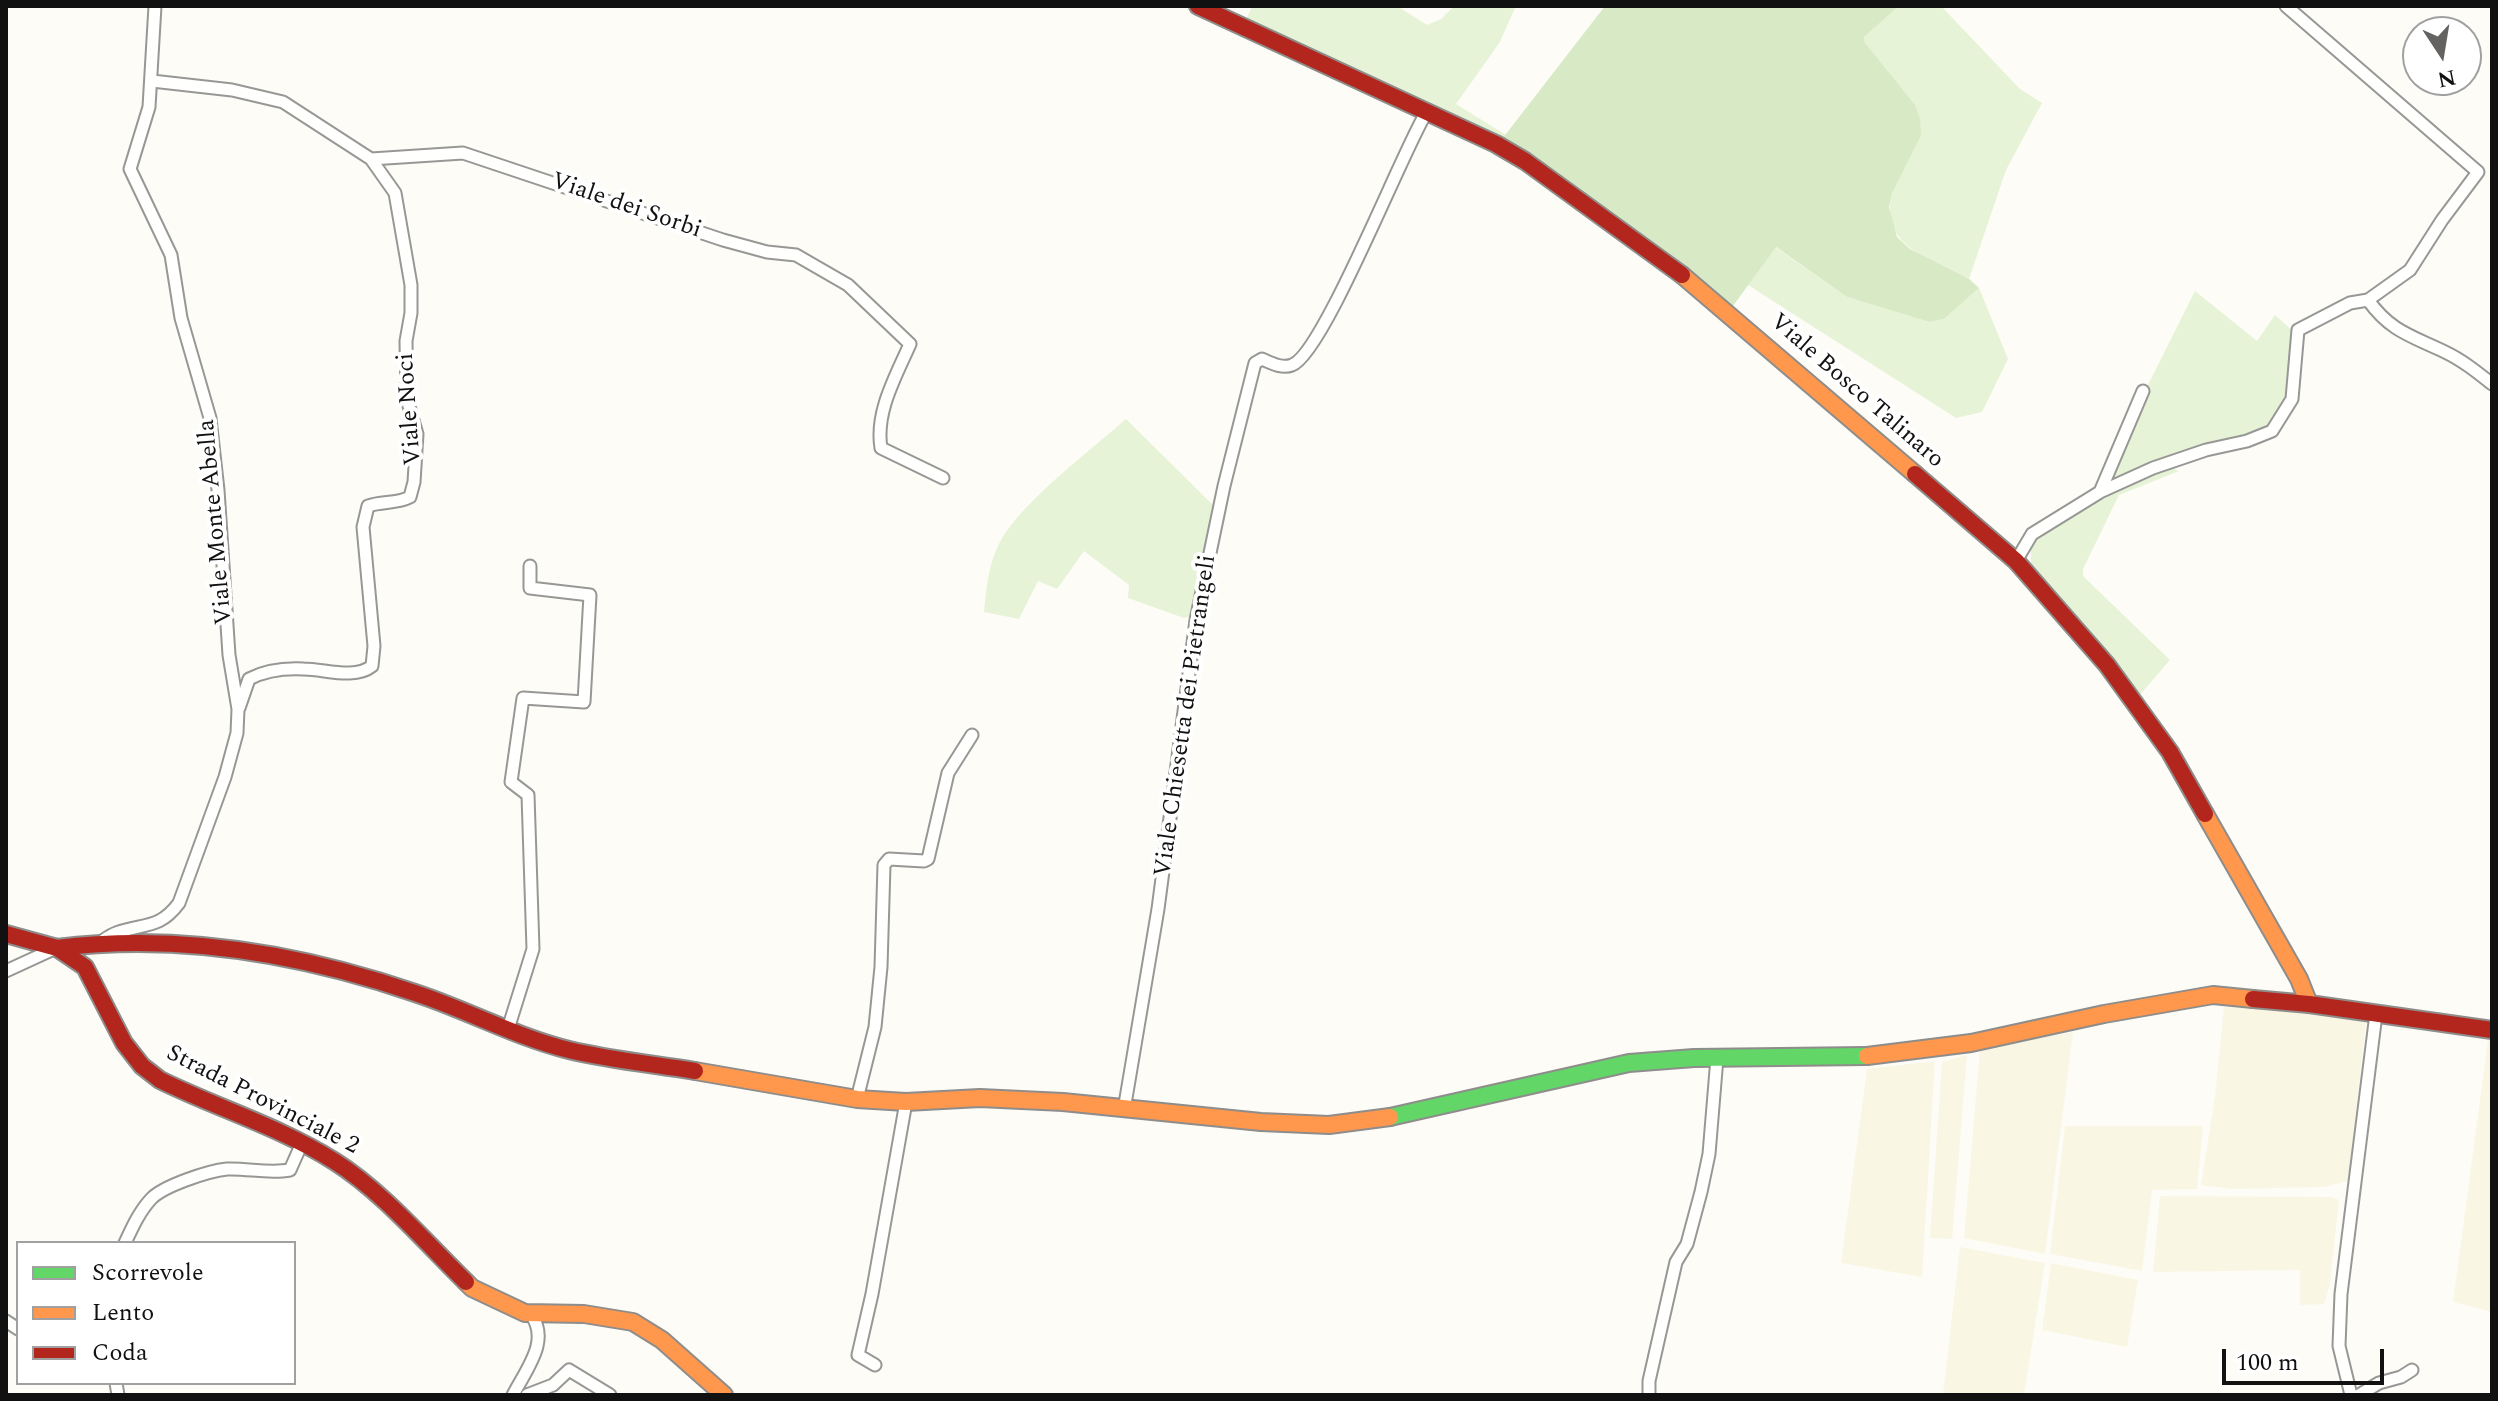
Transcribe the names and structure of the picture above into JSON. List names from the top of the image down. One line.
{"streets":{"main road":["Viale Bosco Talinaro","Strada Provinciale 2"],"street":["Viale dei Sorbi","Viale Noci","Viale Monte Abella","Viale Chiesetta dei Pietrangeli"]},"crossings":[["Viale dei Sorbi","Viale Noci"],["Viale Bosco Talinaro","Viale Chiesetta dei Pietrangeli"],["Viale Noci","Viale Monte Abella"]],"legend":["Scorrevole","Lento","Coda"],"scale_bar":"100 m","north":"bottom"}
